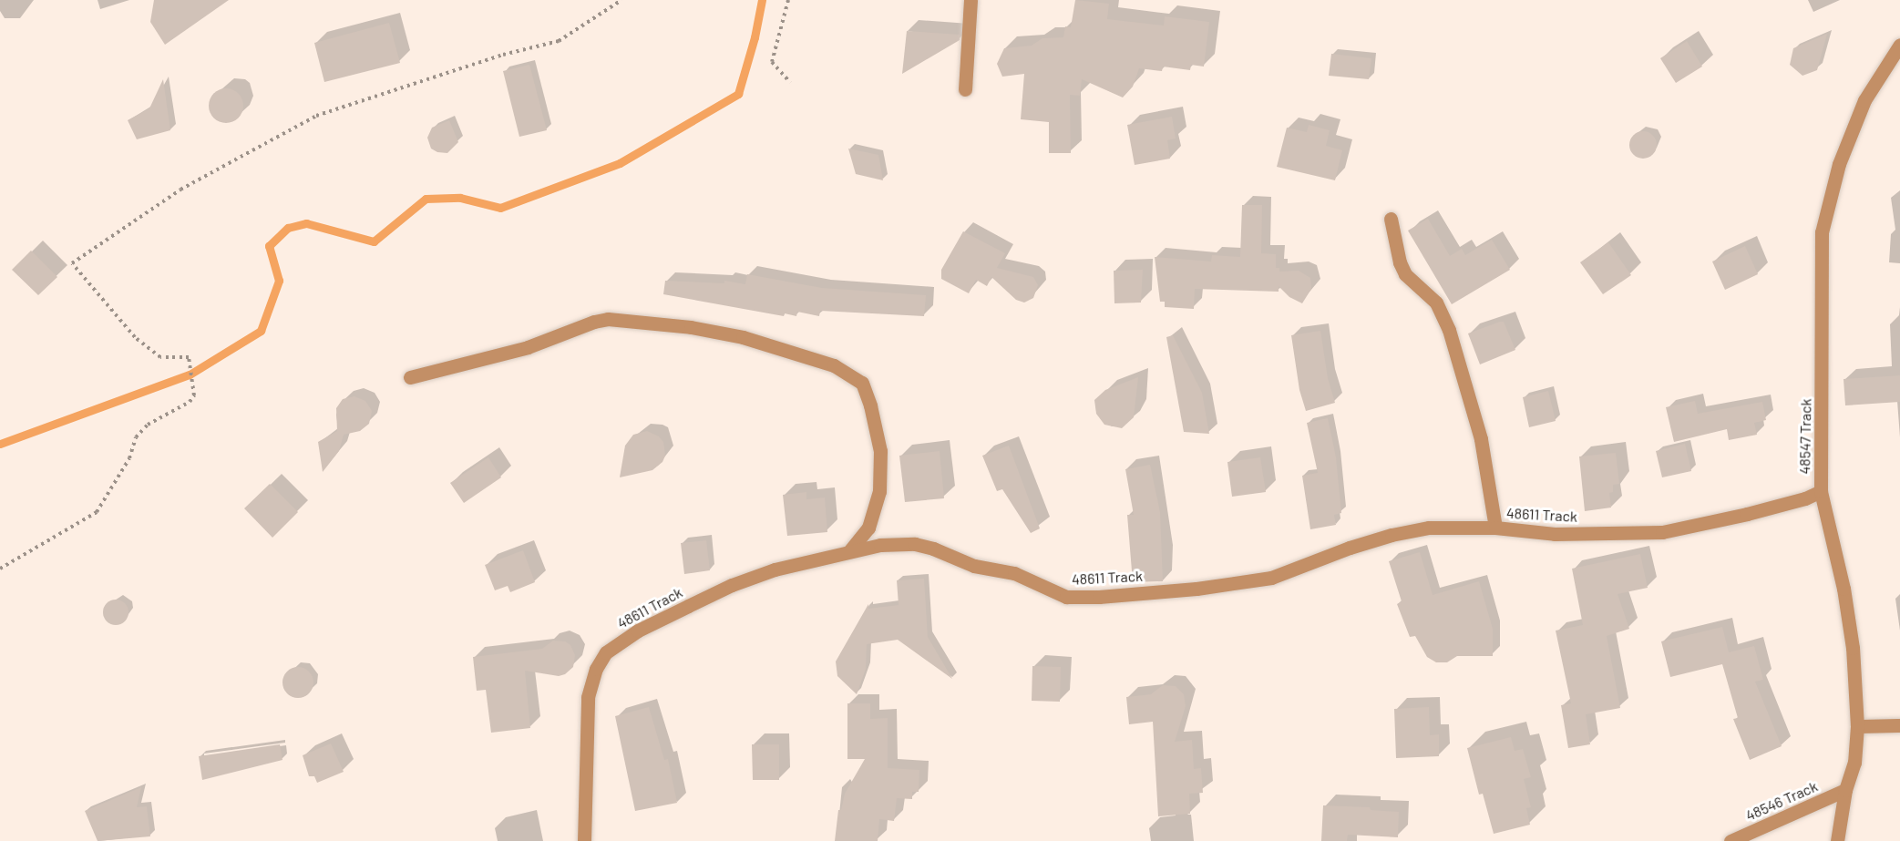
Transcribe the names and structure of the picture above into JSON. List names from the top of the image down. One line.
{"streets":{"street":["48547 Track","48611 Track","48546 Track"]},"crossings":[["48547 Track","48611 Track"],["48547 Track","48546 Track"]]}
